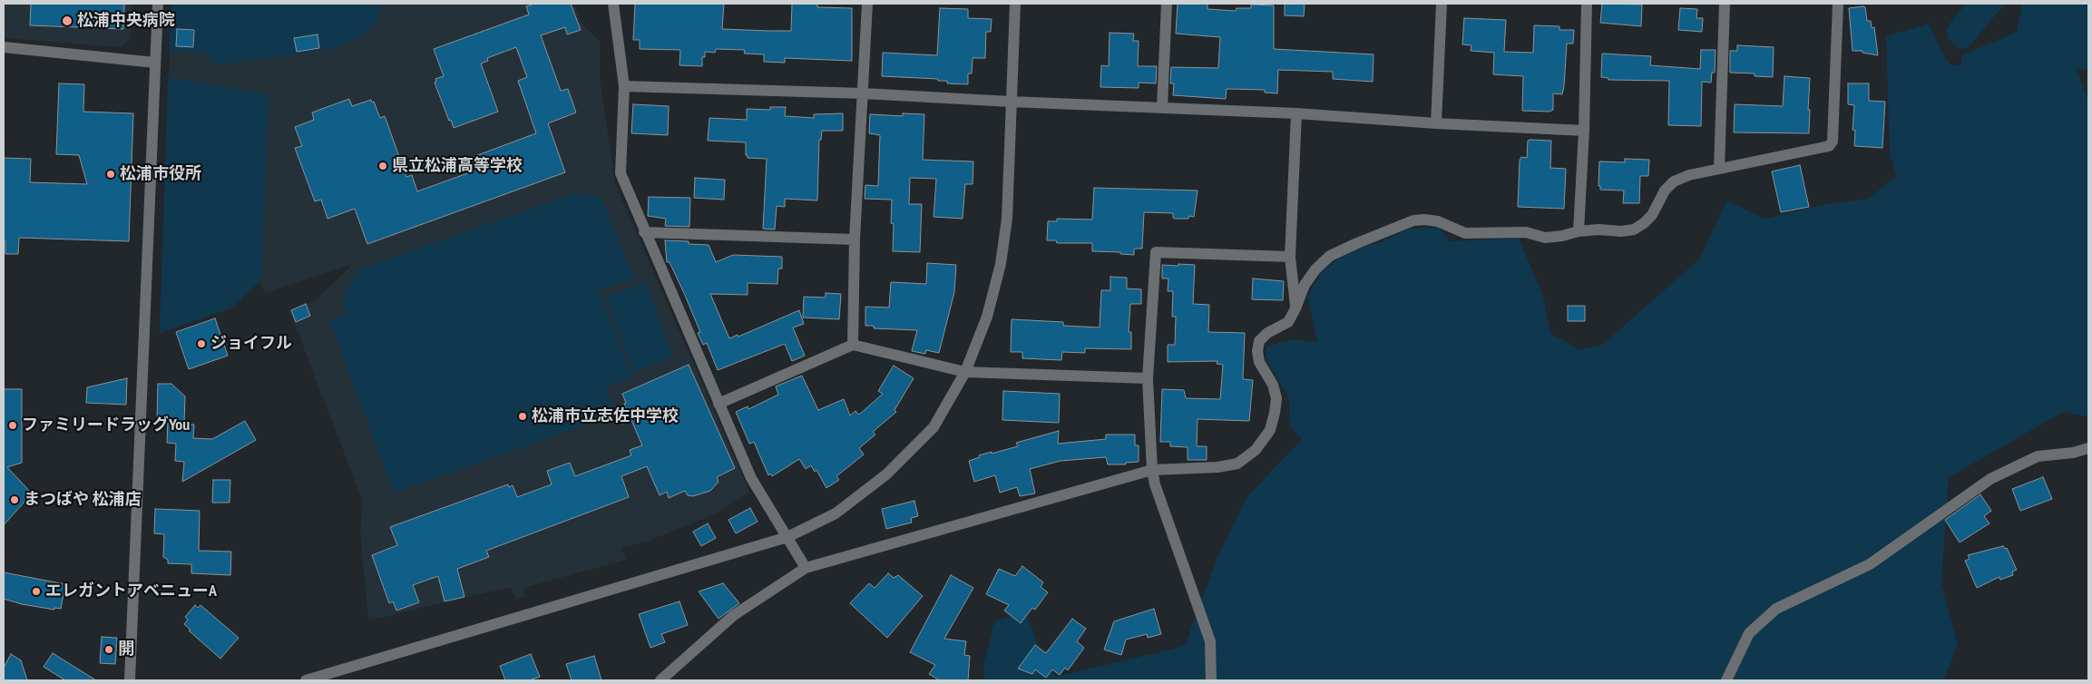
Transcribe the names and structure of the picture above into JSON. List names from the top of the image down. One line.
{"places":["松浦中央病院","県立松浦高等学校","松浦市役所","ジョイフル","松浦市立志佐中学校","ファミリードラッグYou","まつばや 松浦店","エレガントアベニューA","開"]}
